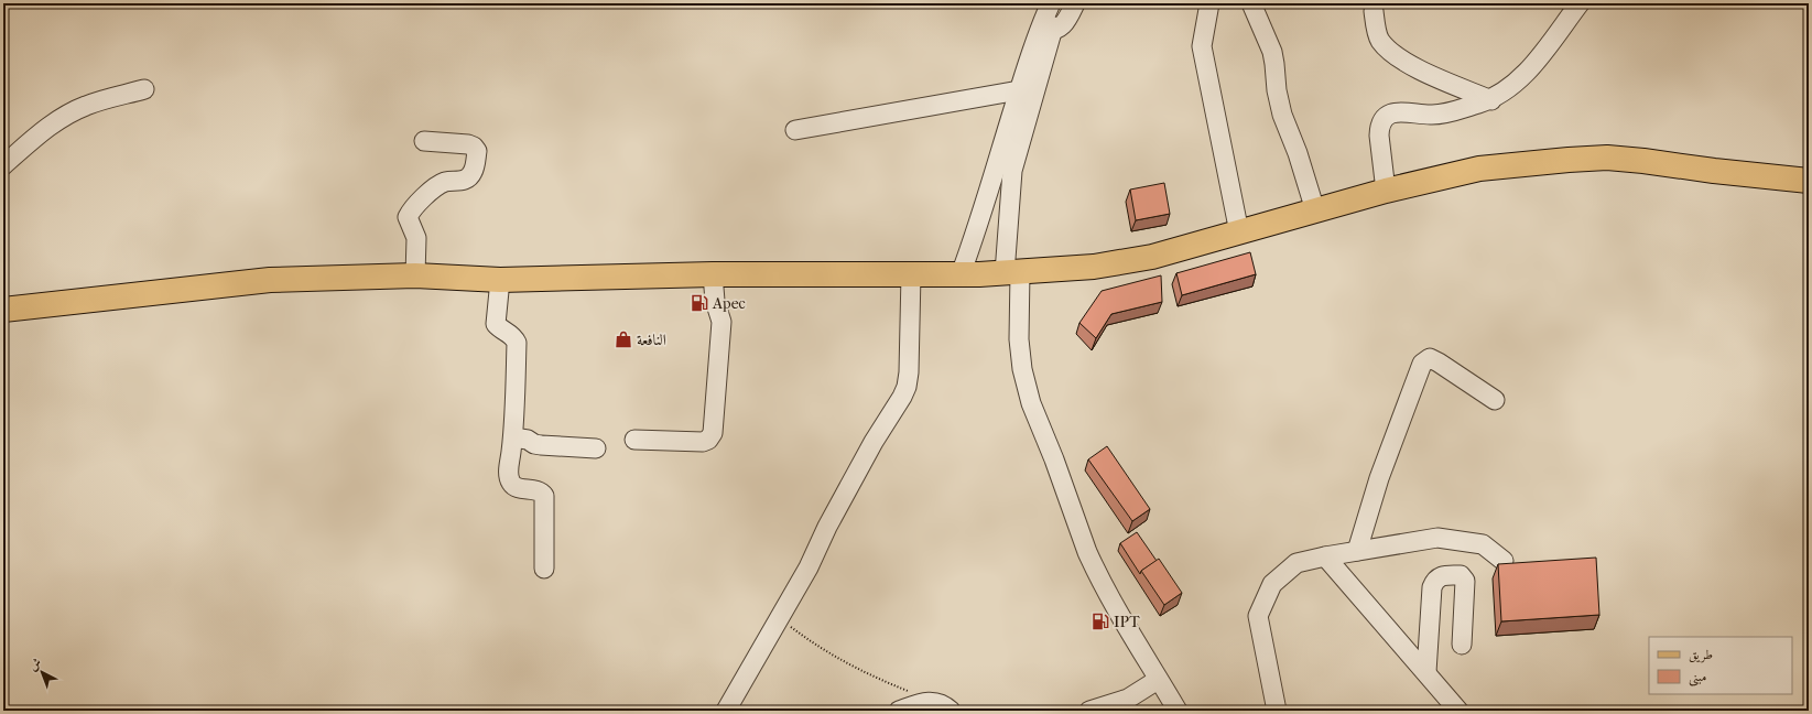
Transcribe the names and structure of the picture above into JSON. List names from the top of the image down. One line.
{"places":{"fuel station":["Apec","IPT"],"shop":["النافعة"]},"legend":["طريق","مبنى"],"north":"top left"}
